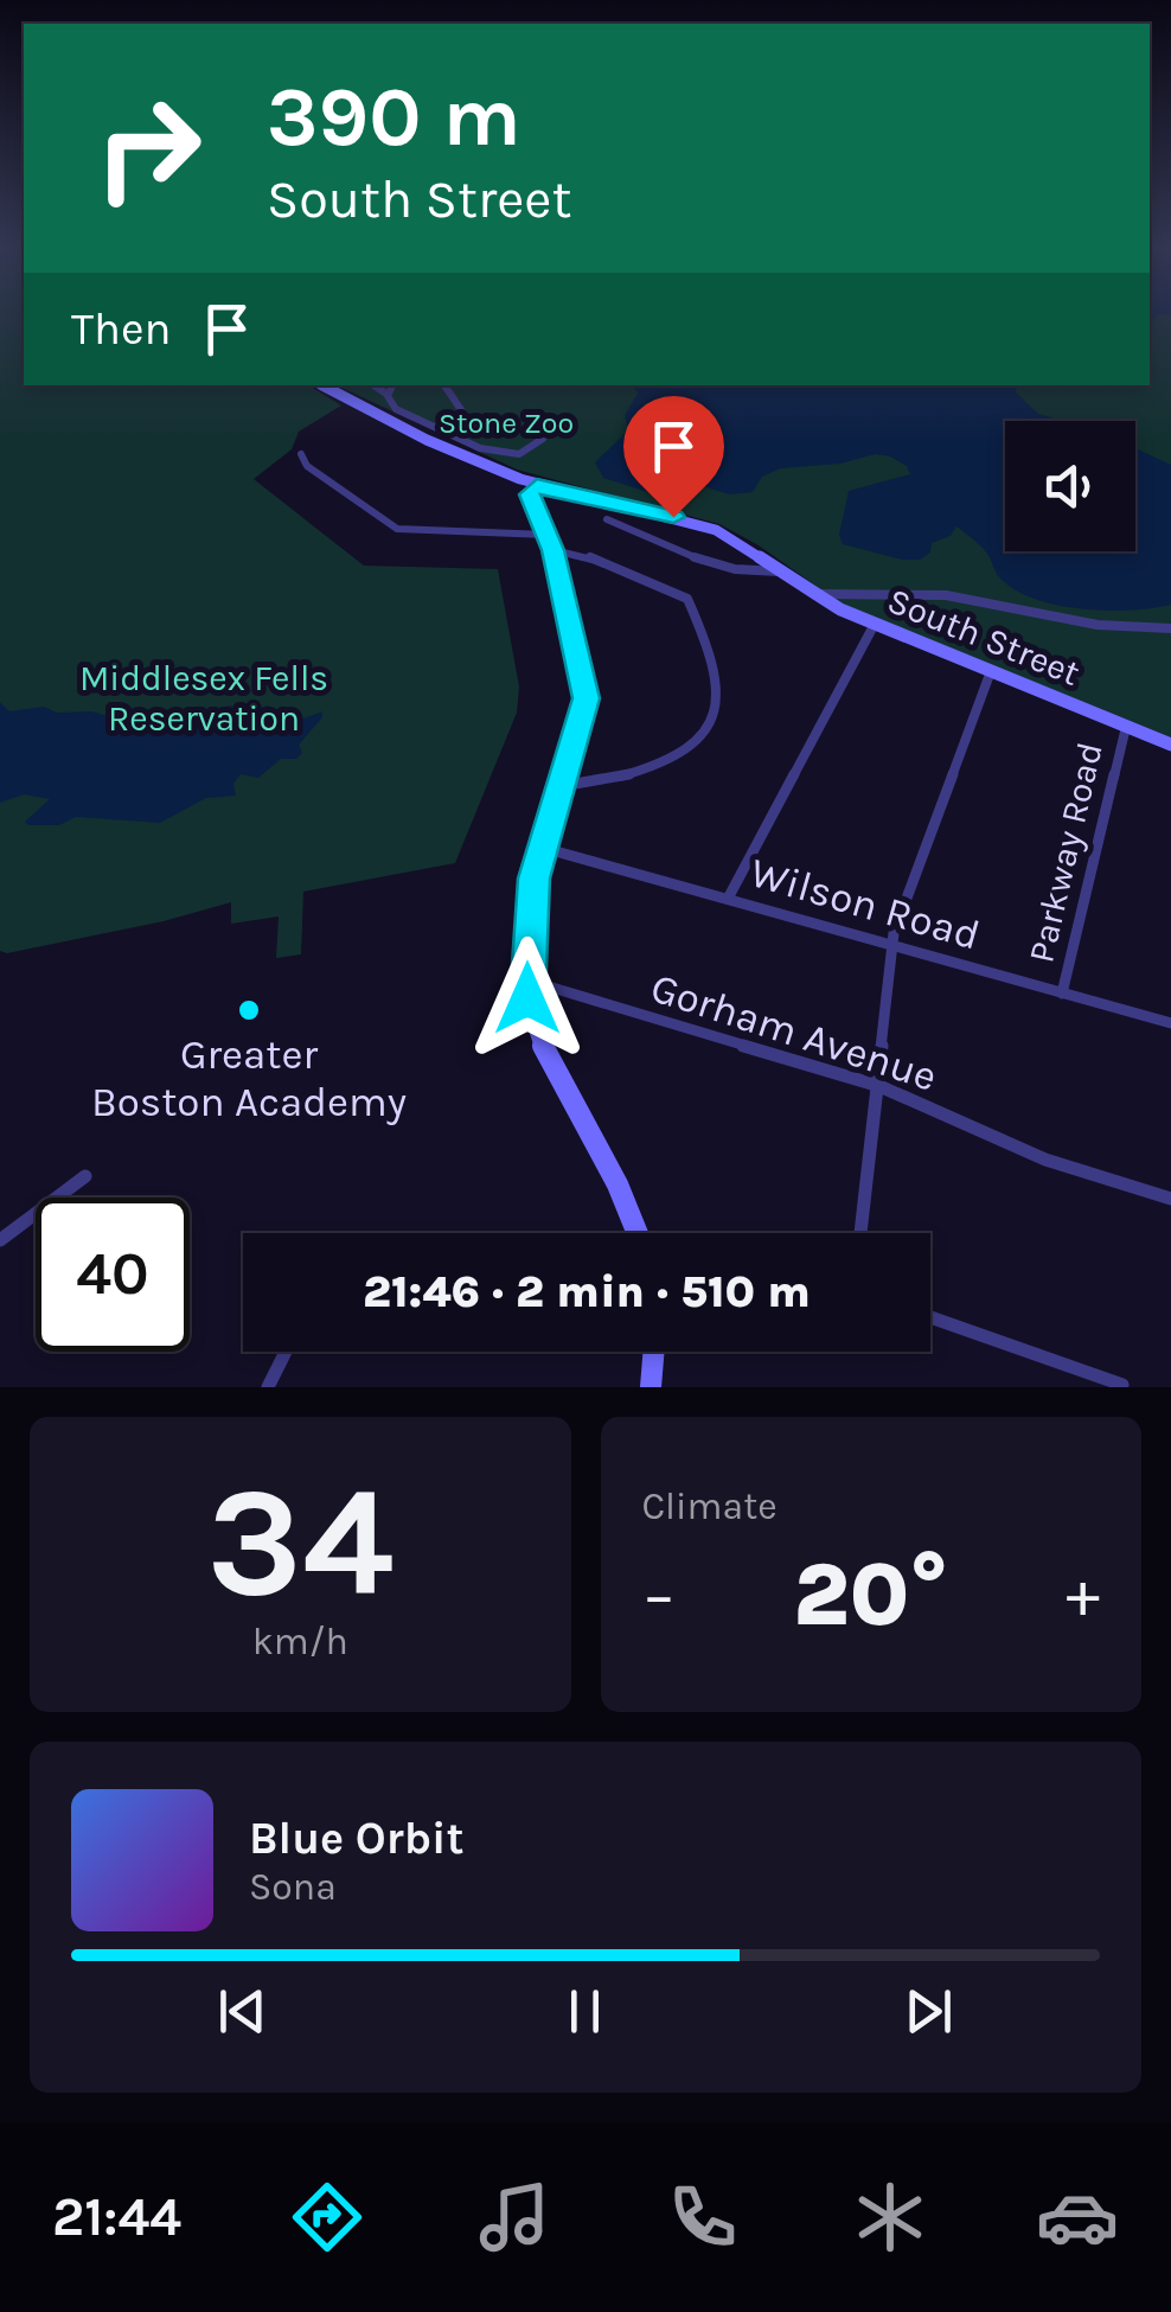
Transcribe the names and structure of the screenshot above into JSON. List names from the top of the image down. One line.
{"streets":{"main road":["South Street"],"street":["Parkway Road","Wilson Road","Gorham Avenue"]},"crossings":[["South Street","Parkway Road"],["Parkway Road","Wilson Road"]],"parks":["Stone Zoo","Middlesex Fells Reservation"],"places":["Greater Boston Academy"],"page":{"turn":["390 m","South Street"],"then":"Then","limit":"40","trip":"21:46 · 2 min · 510 m","tile":[["34","km/h"],"Climate"],"heat":["−","20°","+"],"song":["Blue Orbit","Sona"],"tabs":"21:44"}}
